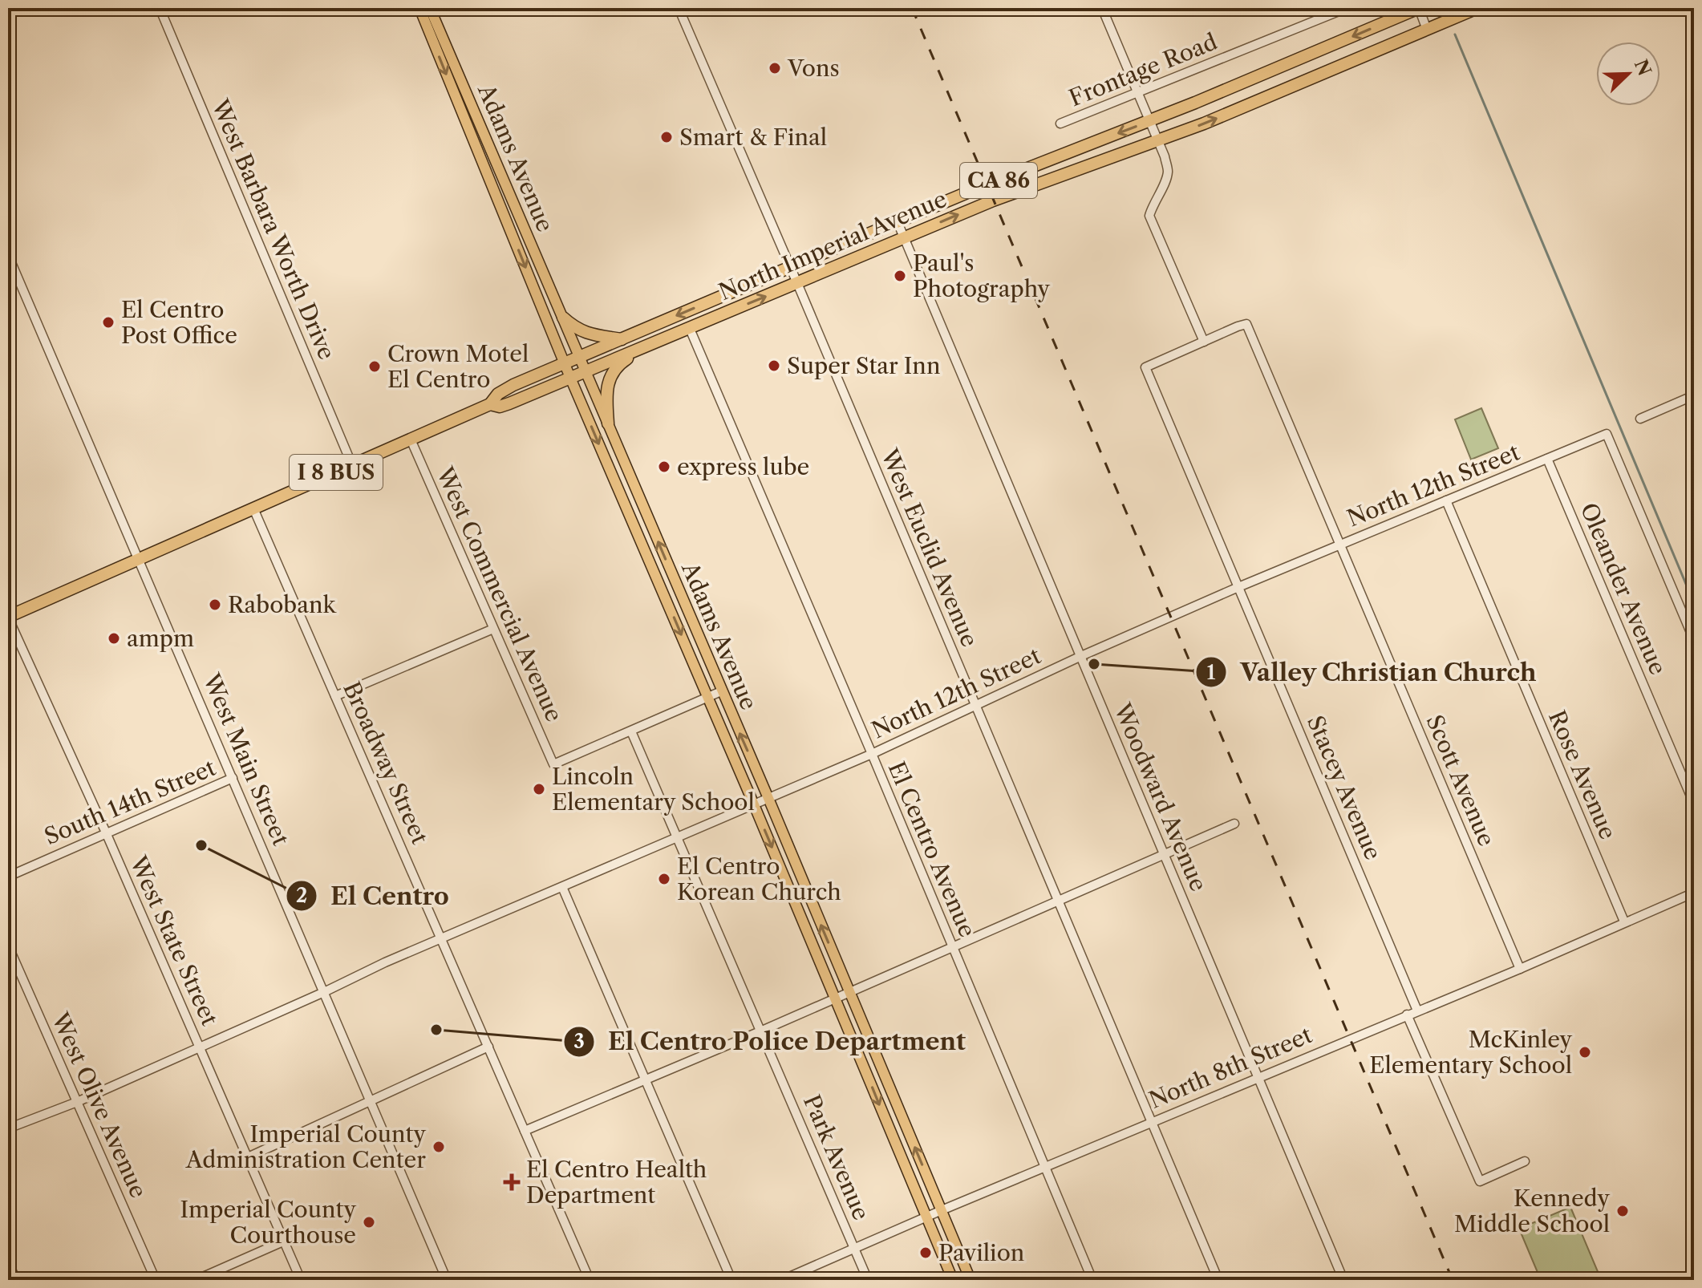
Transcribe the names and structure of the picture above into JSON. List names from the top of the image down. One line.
{"streets":{"highway":["CA 86","North Imperial Avenue","I 8 BUS"],"main road":["Adams Avenue"],"street":["Frontage Road","West Barbara Worth Drive","North 12th Street","West Euclid Avenue","Oleander Avenue","West Commercial Avenue","West Main Street","Broadway Street","Rose Avenue","Scott Avenue","Stacey Avenue","Woodward Avenue","South 14th Street","El Centro Avenue","West State Street","North 8th Street","West Olive Avenue","Park Avenue"]},"crossings":[["Adams Avenue","CA 86"],["Adams Avenue","North Imperial Avenue"],["Adams Avenue","North 12th Street"],["Adams Avenue","North 8th Street"],["CA 86","North Imperial Avenue"],["West Barbara Worth Drive","North Imperial Avenue"],["North Imperial Avenue","I 8 BUS"],["North Imperial Avenue","West Euclid Avenue"],["North Imperial Avenue","West Commercial Avenue"],["North Imperial Avenue","West Main Street"],["North Imperial Avenue","Broadway Street"],["North Imperial Avenue","Woodward Avenue"],["North Imperial Avenue","El Centro Avenue"],["I 8 BUS","West Main Street"],["I 8 BUS","West State Street"],["North 12th Street","West Euclid Avenue"],["North 12th Street","Oleander Avenue"],["North 12th Street","West Main Street"],["North 12th Street","Broadway Street"],["North 12th Street","Rose Avenue"],["North 12th Street","Scott Avenue"],["North 12th Street","Stacey Avenue"],["North 12th Street","Woodward Avenue"],["North 12th Street","El Centro Avenue"],["North 12th Street","West State Street"],["North 12th Street","West Olive Avenue"],["North 12th Street","Park Avenue"],["West Euclid Avenue","North 8th Street"],["West Commercial Avenue","Park Avenue"],["West Main Street","South 14th Street"],["Rose Avenue","North 8th Street"],["Scott Avenue","Stacey Avenue"],["Scott Avenue","North 8th Street"],["Stacey Avenue","North 8th Street"],["Woodward Avenue","North 8th Street"],["South 14th Street","West State Street"],["El Centro Avenue","North 8th Street"],["North 8th Street","Park Avenue"]],"places":{"other":["Vons","Smart & Final","Paul's Photography","El Centro Post Office","Super Star Inn","Crown Motel El Centro","express lube","Rabobank","ampm","Valley Christian Church","Lincoln Elementary School","El Centro","El Centro Korean Church","El Centro Police Department","McKinley Elementary School","Imperial County Administration Center","Kennedy Middle School","Imperial County Courthouse","Pavilion"],"health":["El Centro Health Department"]},"north":"top right"}
